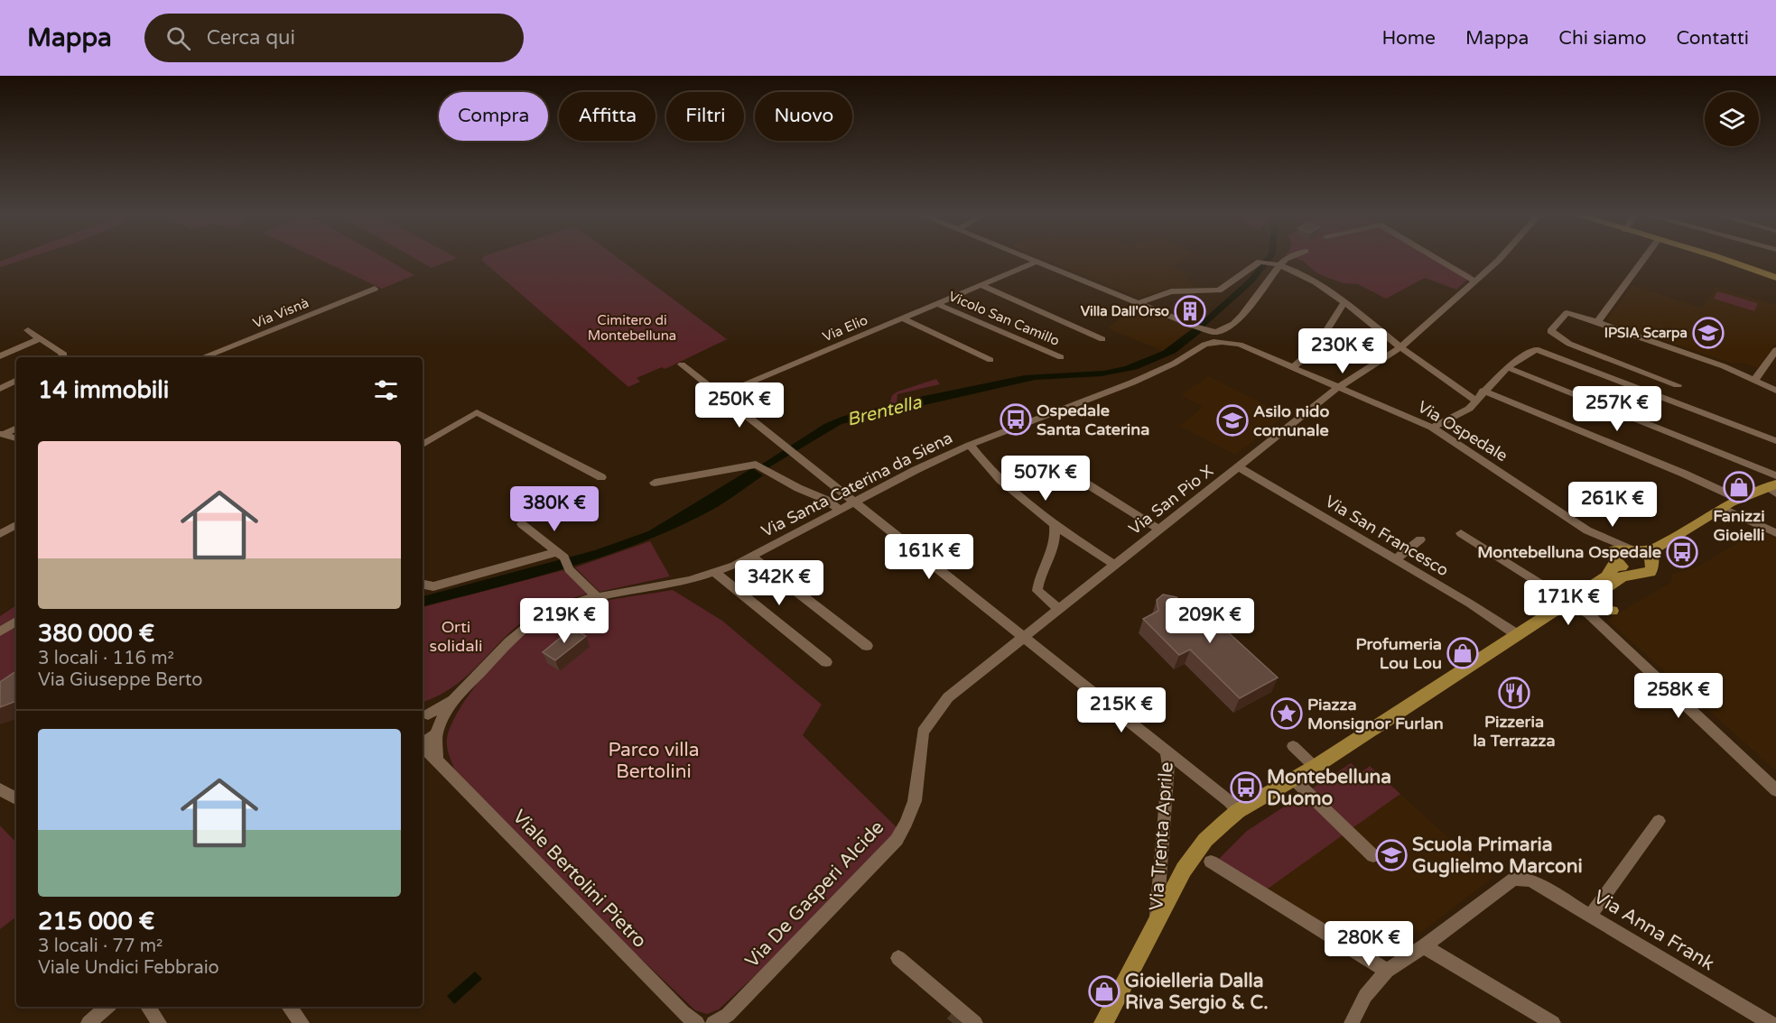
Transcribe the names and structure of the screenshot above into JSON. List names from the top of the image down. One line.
{"streets":{"main road":["Via Trenta Aprile"],"street":["Via Visnà","Vicolo San Camillo","Via Elio","Via Ospedale","Via Santa Caterina da Siena","Via San Pio X","Via San Francesco","Viale Bertolini Pietro","Via De Gasperi Alcide","Via Anna Frank"]},"crossings":[["Vicolo San Camillo","Via Elio"],["Via Ospedale","Via Santa Caterina da Siena"],["Via Ospedale","Via San Pio X"],["Via San Pio X","Via San Francesco"],["Via San Pio X","Via De Gasperi Alcide"],["Via San Francesco","Via Trenta Aprile"]],"water":["Brentella"],"parks":["Cimitero di Montebelluna","Orti solidali","Parco villa Bertolini"],"places":{"building":["Villa Dall'Orso"],"school or university":["IPSIA Scarpa","Asilo nido comunale","Scuola Primaria Guglielmo Marconi"],"bus stop":["Ospedale Santa Caterina","Montebelluna Ospedale","Montebelluna Duomo"],"shop":["Fanizzi Gioielli","Profumeria Lou Lou","Gioielleria Dalla Riva Sergio & C."],"restaurant":["Pizzeria la Terrazza"],"place":["Piazza Monsignor Furlan"]},"page":{"header":"Mappa","search":"Cerca qui","nav":["Home","Mappa","Chi siamo","Contatti"],"chip":["Compra","Affitta","Filtri","Nuovo"],"price":["230K €","250K €","257K €","507K €","261K €","380K €","161K €","342K €","171K €","219K €","209K €","258K €","215K €","280K €"],"heading":"14 immobili","list":[{"name":"380 000 €","note":"3 locali · 116 m² · Via Giuseppe Berto"},{"name":"215 000 €","note":"3 locali · 77 m² · Viale Undici Febbraio"}]}}
